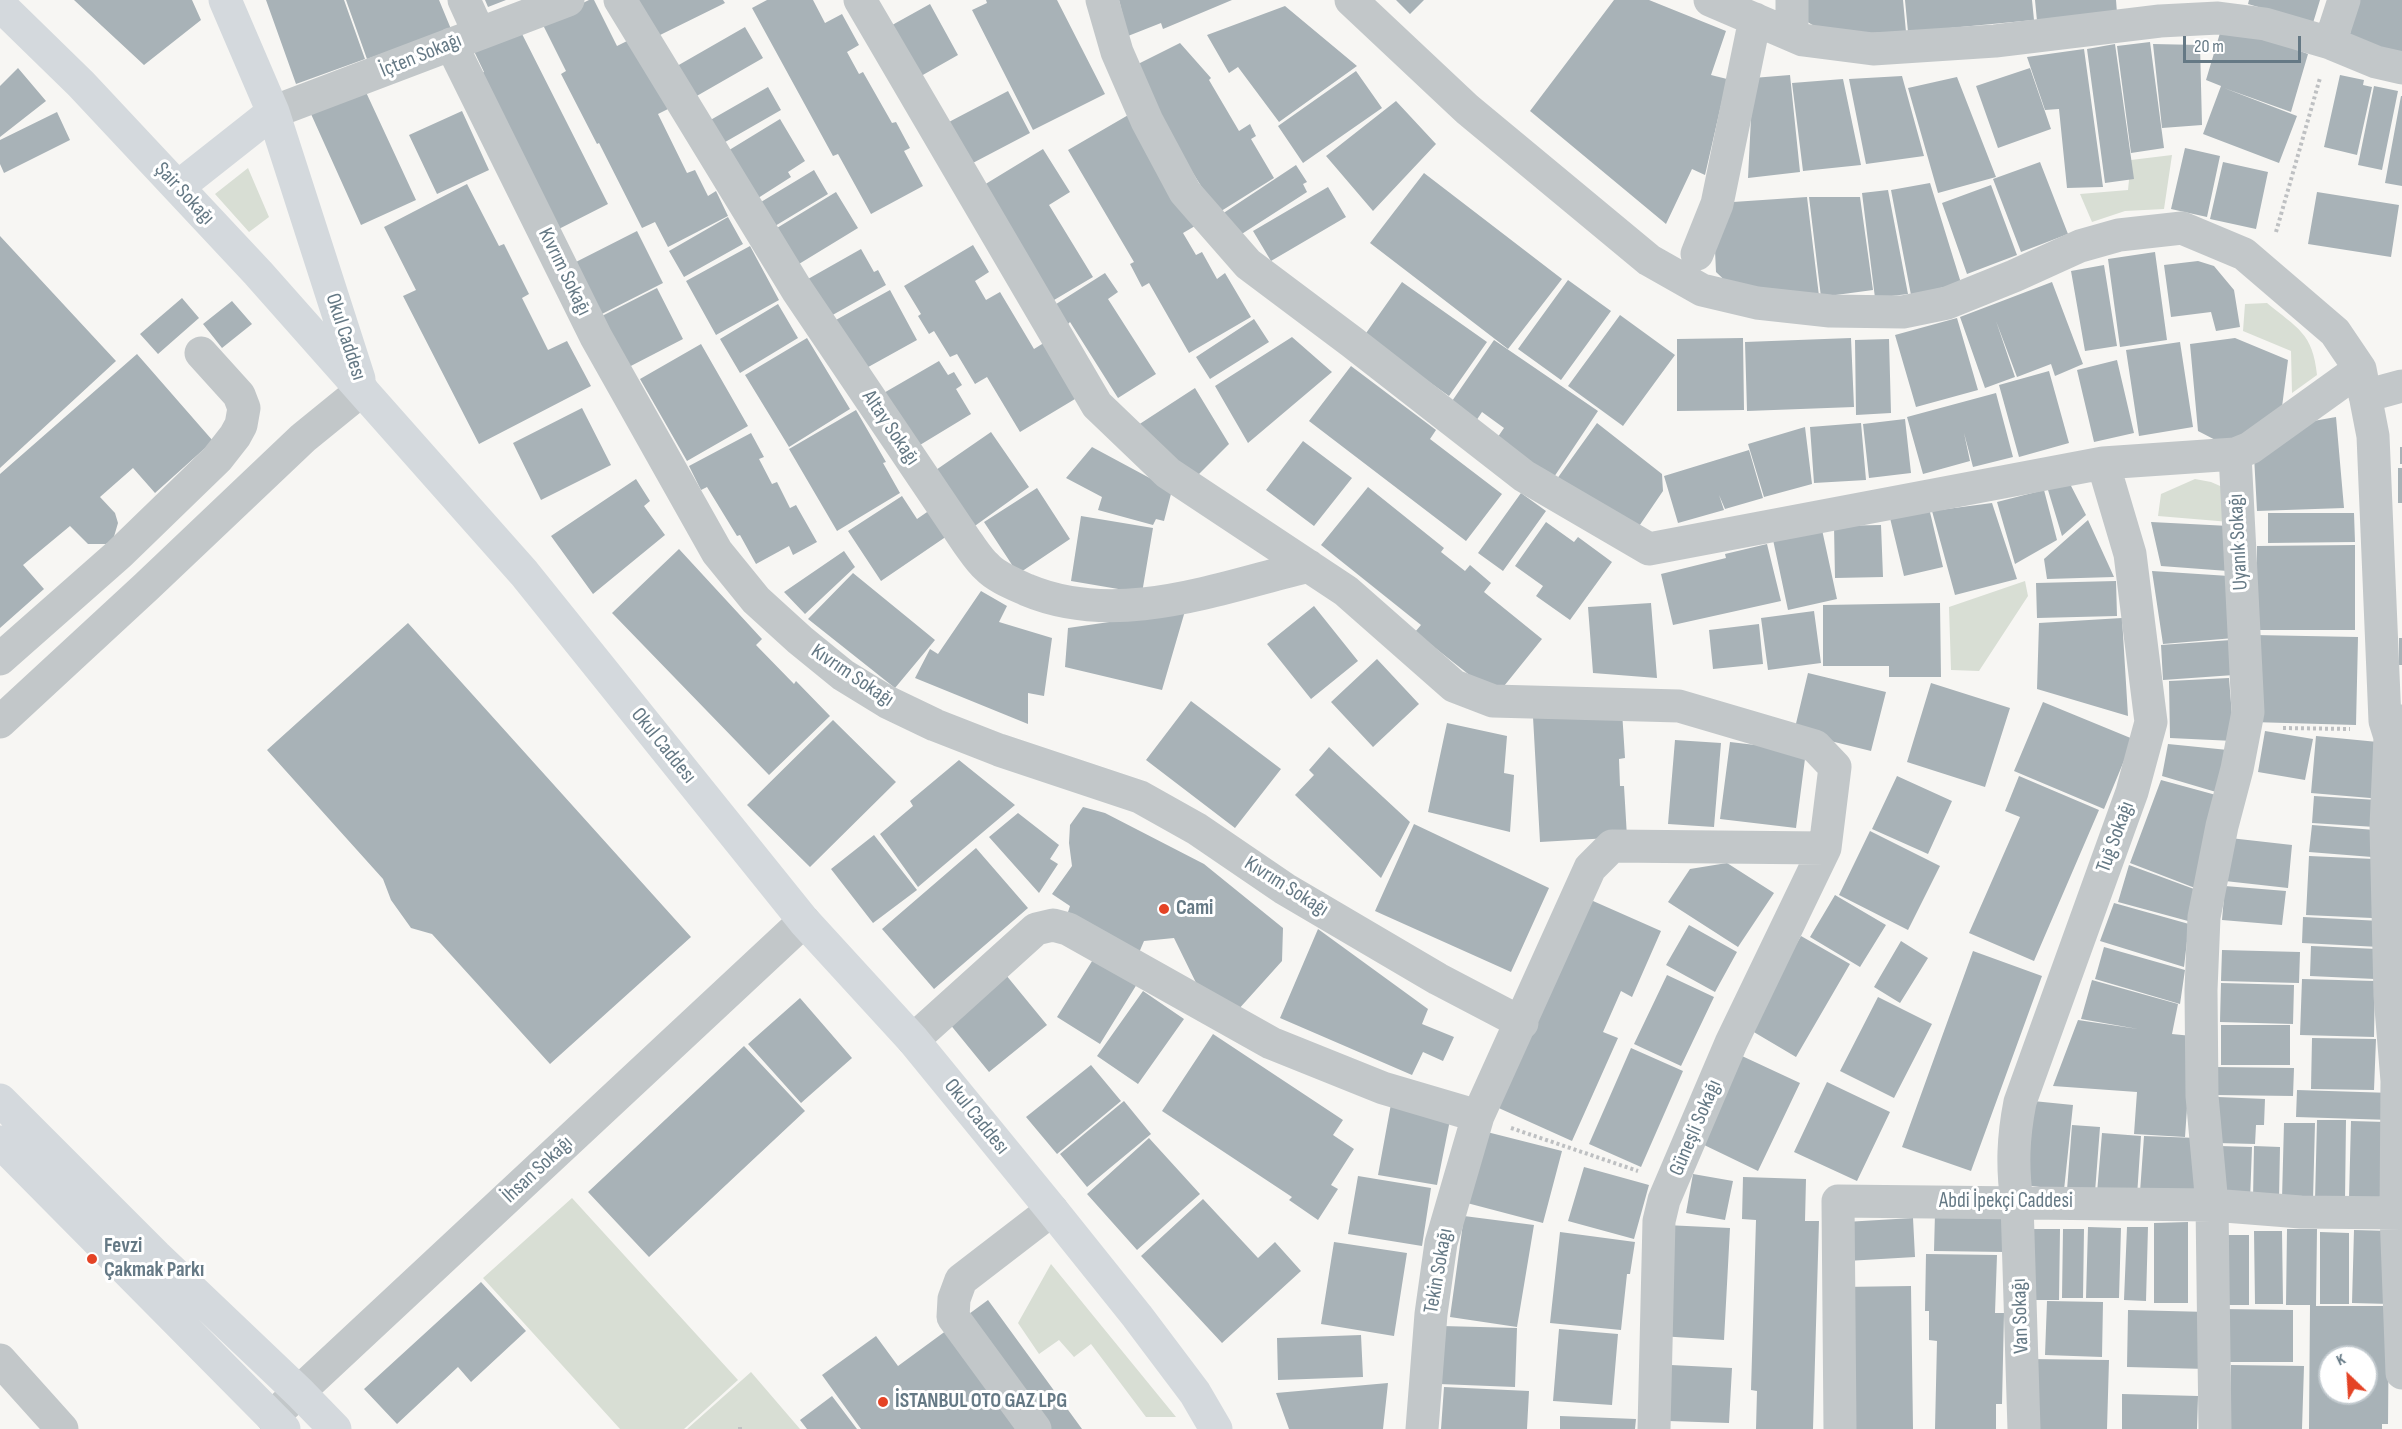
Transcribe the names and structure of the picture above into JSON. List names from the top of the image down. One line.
{"streets":{"main road":["Şair Sokağı","Okul Caddesı"],"street":["İçten Sokağı","Kıvrım Sokağı","Altay Sokağı","Uyanık Sokağı","Tuğ Sokağı","Güneşli Sokağı","İhsan Sokağı","Abdi İpekçi Caddesi","Tekin Sokağı","Van Sokağı"]},"crossings":[["İçten Sokağı","Kıvrım Sokağı"],["İçten Sokağı","Okul Caddesı"],["Şair Sokağı","Okul Caddesı"],["Kıvrım Sokağı","Tekin Sokağı"],["Okul Caddesı","İhsan Sokağı"],["Altay Sokağı","Güneşli Sokağı"],["Uyanık Sokağı","Abdi İpekçi Caddesi"],["Tuğ Sokağı","Abdi İpekçi Caddesi"],["Tuğ Sokağı","Van Sokağı"],["Güneşli Sokağı","Tekin Sokağı"],["Abdi İpekçi Caddesi","Van Sokağı"]],"places":["Cami","Fevzi Çakmak Parkı","İSTANBUL OTO GAZ LPG"],"scale_bar":"20 m","north":"top left"}
